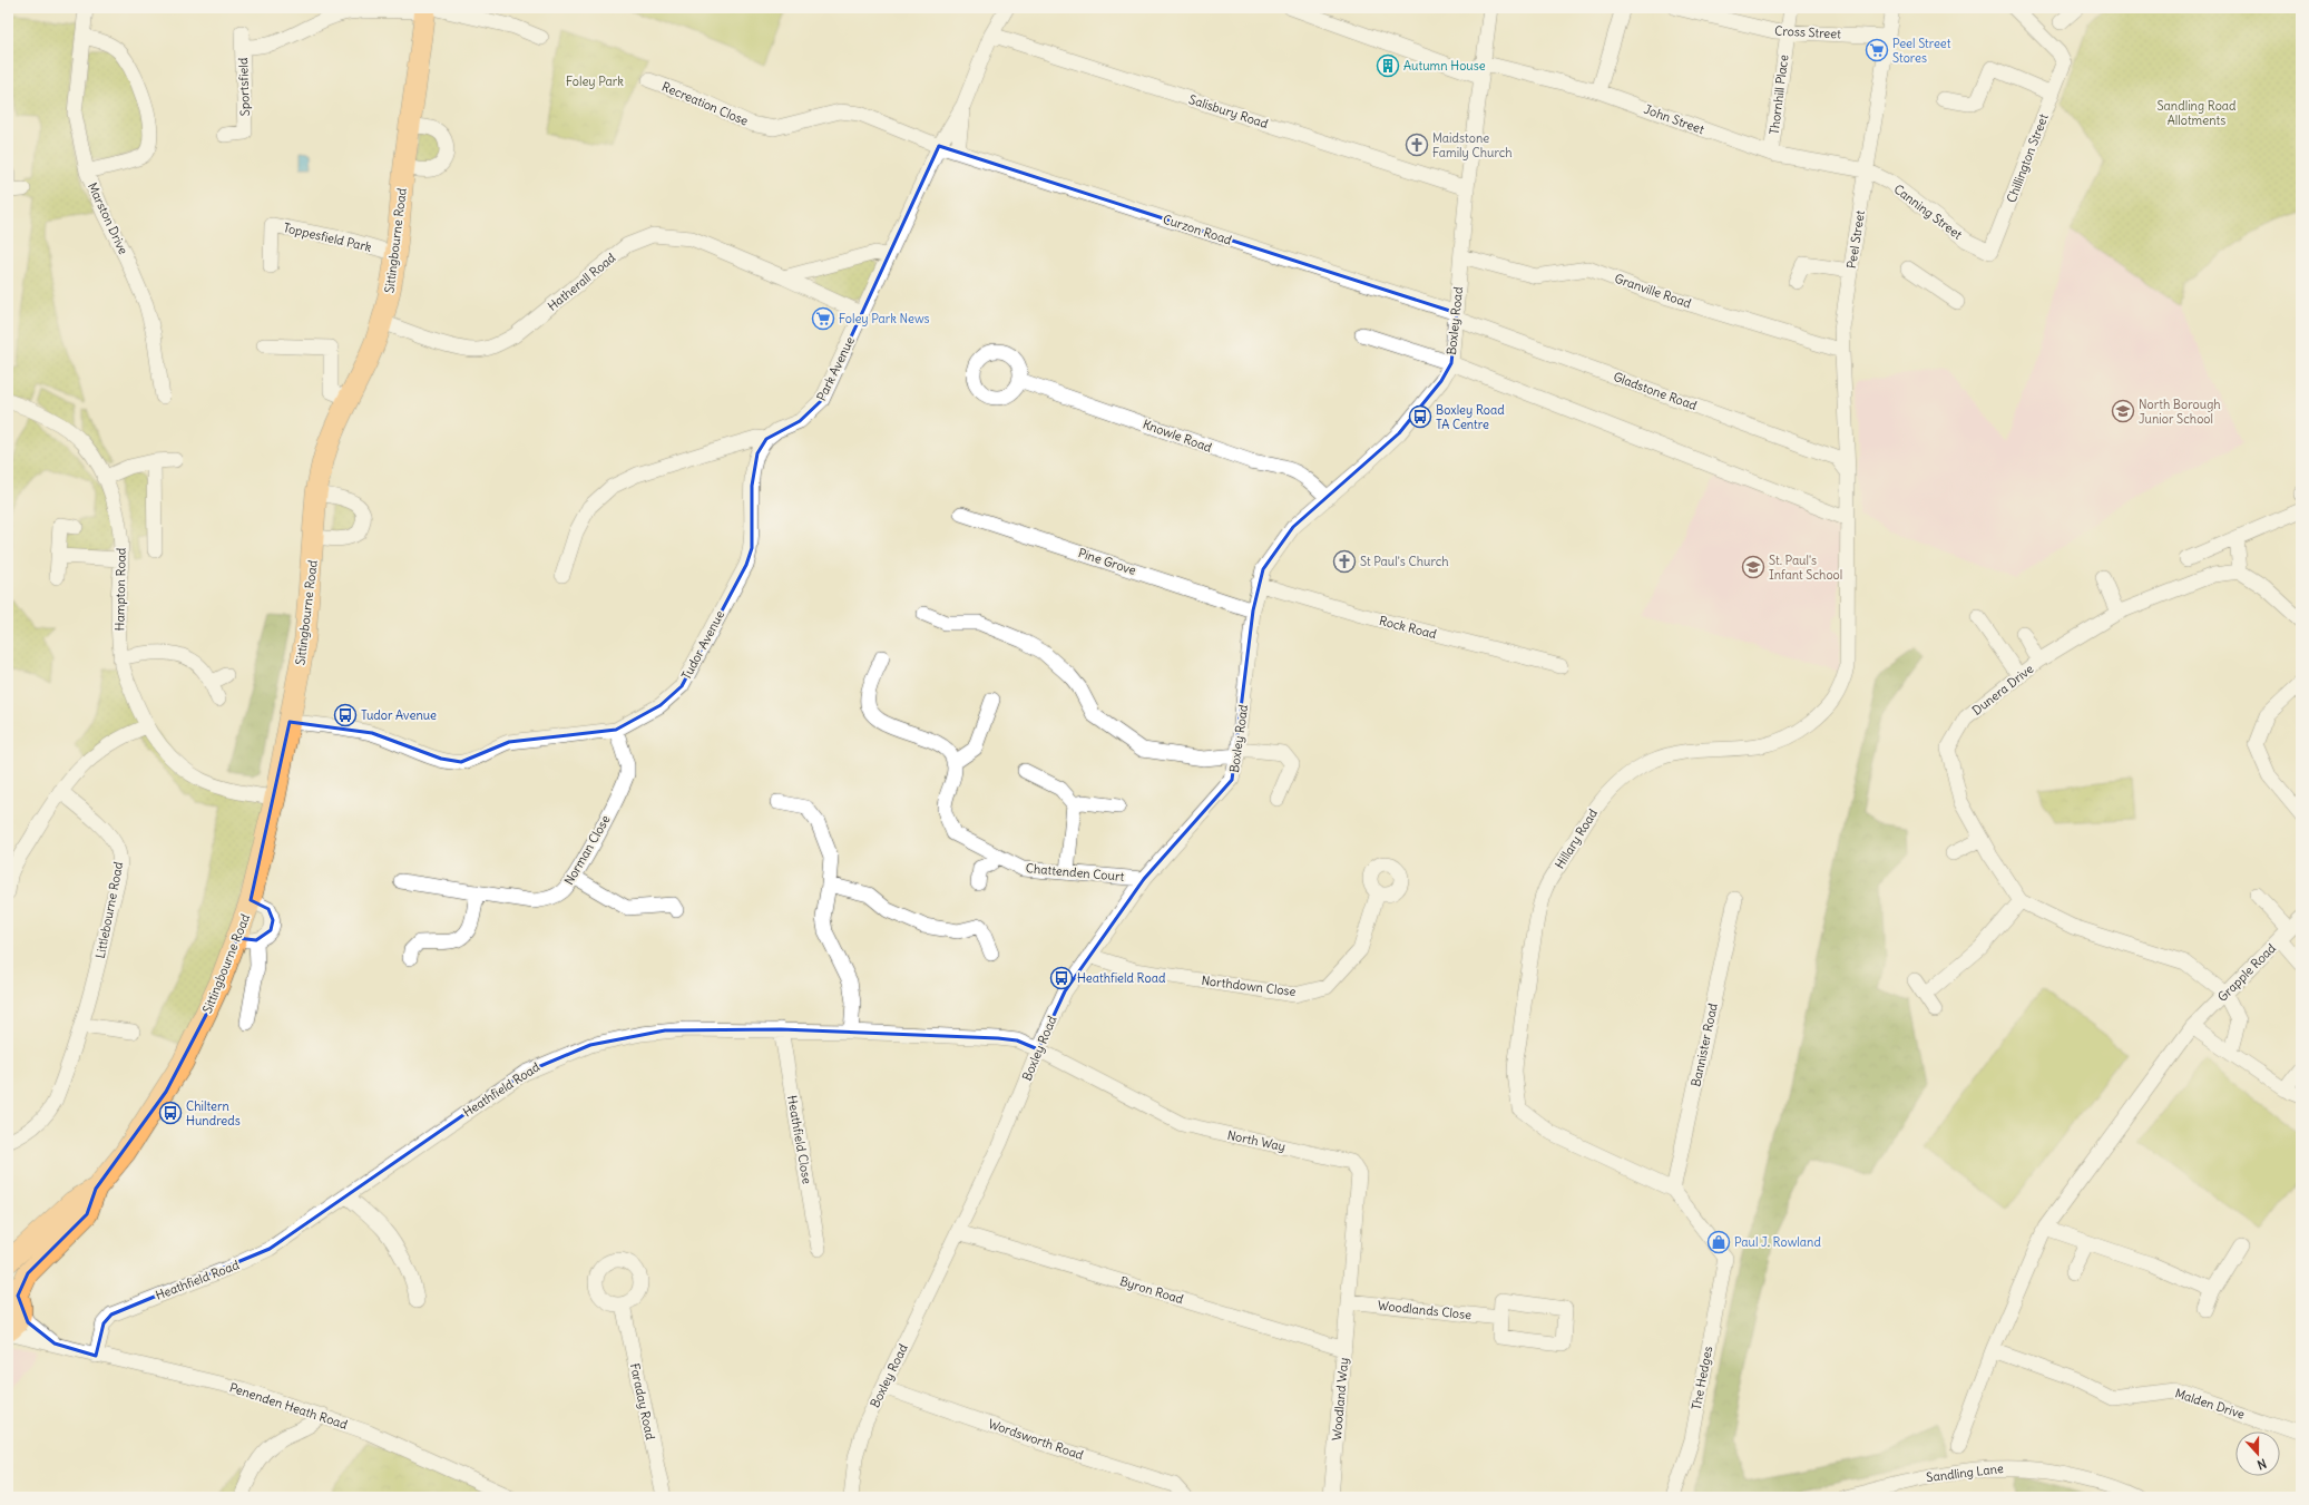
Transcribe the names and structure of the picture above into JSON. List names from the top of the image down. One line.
{"streets":{"highway":["Sittingbourne Road"],"street":["Cross Street","Sportsfield","Thornhill Place","Recreation Close","Salisbury Road","John Street","Chillington Street","Canning Street","Marston Drive","Curzon Road","Toppesfield Park","Peel Street","Hatherall Road","Granville Road","Boxley Road","Park Avenue","Gladstone Road","Knowle Road","Pine Grove","Hampton Road","Rock Road","Tudor Avenue","Dunera Drive","Hillary Road","Norman Close","Chattenden Court","Littlebourne Road","Grapple Road","Northdown Close","Bannister Road","Heathfield Road","Heathfield Close","North Way","Byron Road","Woodlands Close","The Hedges","Woodland Way","Faraday Road","Malden Drive","Penenden Heath Road","Wordsworth Road","Sandling Lane"]},"crossings":[["Cross Street","Thornhill Place"],["Cross Street","Peel Street"],["Sportsfield","Sittingbourne Road"],["Thornhill Place","John Street"],["Recreation Close","Curzon Road"],["Recreation Close","Park Avenue"],["Salisbury Road","Boxley Road"],["Salisbury Road","Park Avenue"],["John Street","Canning Street"],["John Street","Peel Street"],["John Street","Boxley Road"],["Chillington Street","Canning Street"],["Canning Street","Peel Street"],["Curzon Road","Boxley Road"],["Curzon Road","Park Avenue"],["Curzon Road","Gladstone Road"],["Toppesfield Park","Sittingbourne Road"],["Peel Street","Granville Road"],["Peel Street","Gladstone Road"],["Peel Street","Hillary Road"],["Sittingbourne Road","Hatherall Road"],["Sittingbourne Road","Hampton Road"],["Sittingbourne Road","Tudor Avenue"],["Sittingbourne Road","Penenden Heath Road"],["Hatherall Road","Park Avenue"],["Granville Road","Boxley Road"],["Boxley Road","Gladstone Road"],["Boxley Road","Knowle Road"],["Boxley Road","Pine Grove"],["Boxley Road","Rock Road"],["Boxley Road","Chattenden Court"],["Boxley Road","Northdown Close"],["Boxley Road","Heathfield Road"],["Boxley Road","North Way"],["Boxley Road","Byron Road"],["Boxley Road","Wordsworth Road"],["Park Avenue","Tudor Avenue"],["Gladstone Road","Hillary Road"],["Tudor Avenue","Norman Close"],["Hillary Road","Bannister Road"],["Hillary Road","The Hedges"],["Grapple Road","Malden Drive"],["Heathfield Road","Heathfield Close"],["Heathfield Road","North Way"],["Heathfield Road","Penenden Heath Road"],["North Way","Woodlands Close"],["North Way","Woodland Way"],["Byron Road","Woodland Way"],["Woodlands Close","Woodland Way"]],"parks":["Foley Park","Sandling Road Allotments"],"places":{"supermarket":["Peel Street Stores","Foley Park News"],"building":["Autumn House"],"church":["Maidstone Family Church","St Paul's Church"],"school or university":["North Borough Junior School","St. Paul's Infant School"],"bus stop":["Boxley Road TA Centre","Tudor Avenue","Heathfield Road","Chiltern Hundreds"],"shop":["Paul J. Rowland"]},"north":"bottom"}
